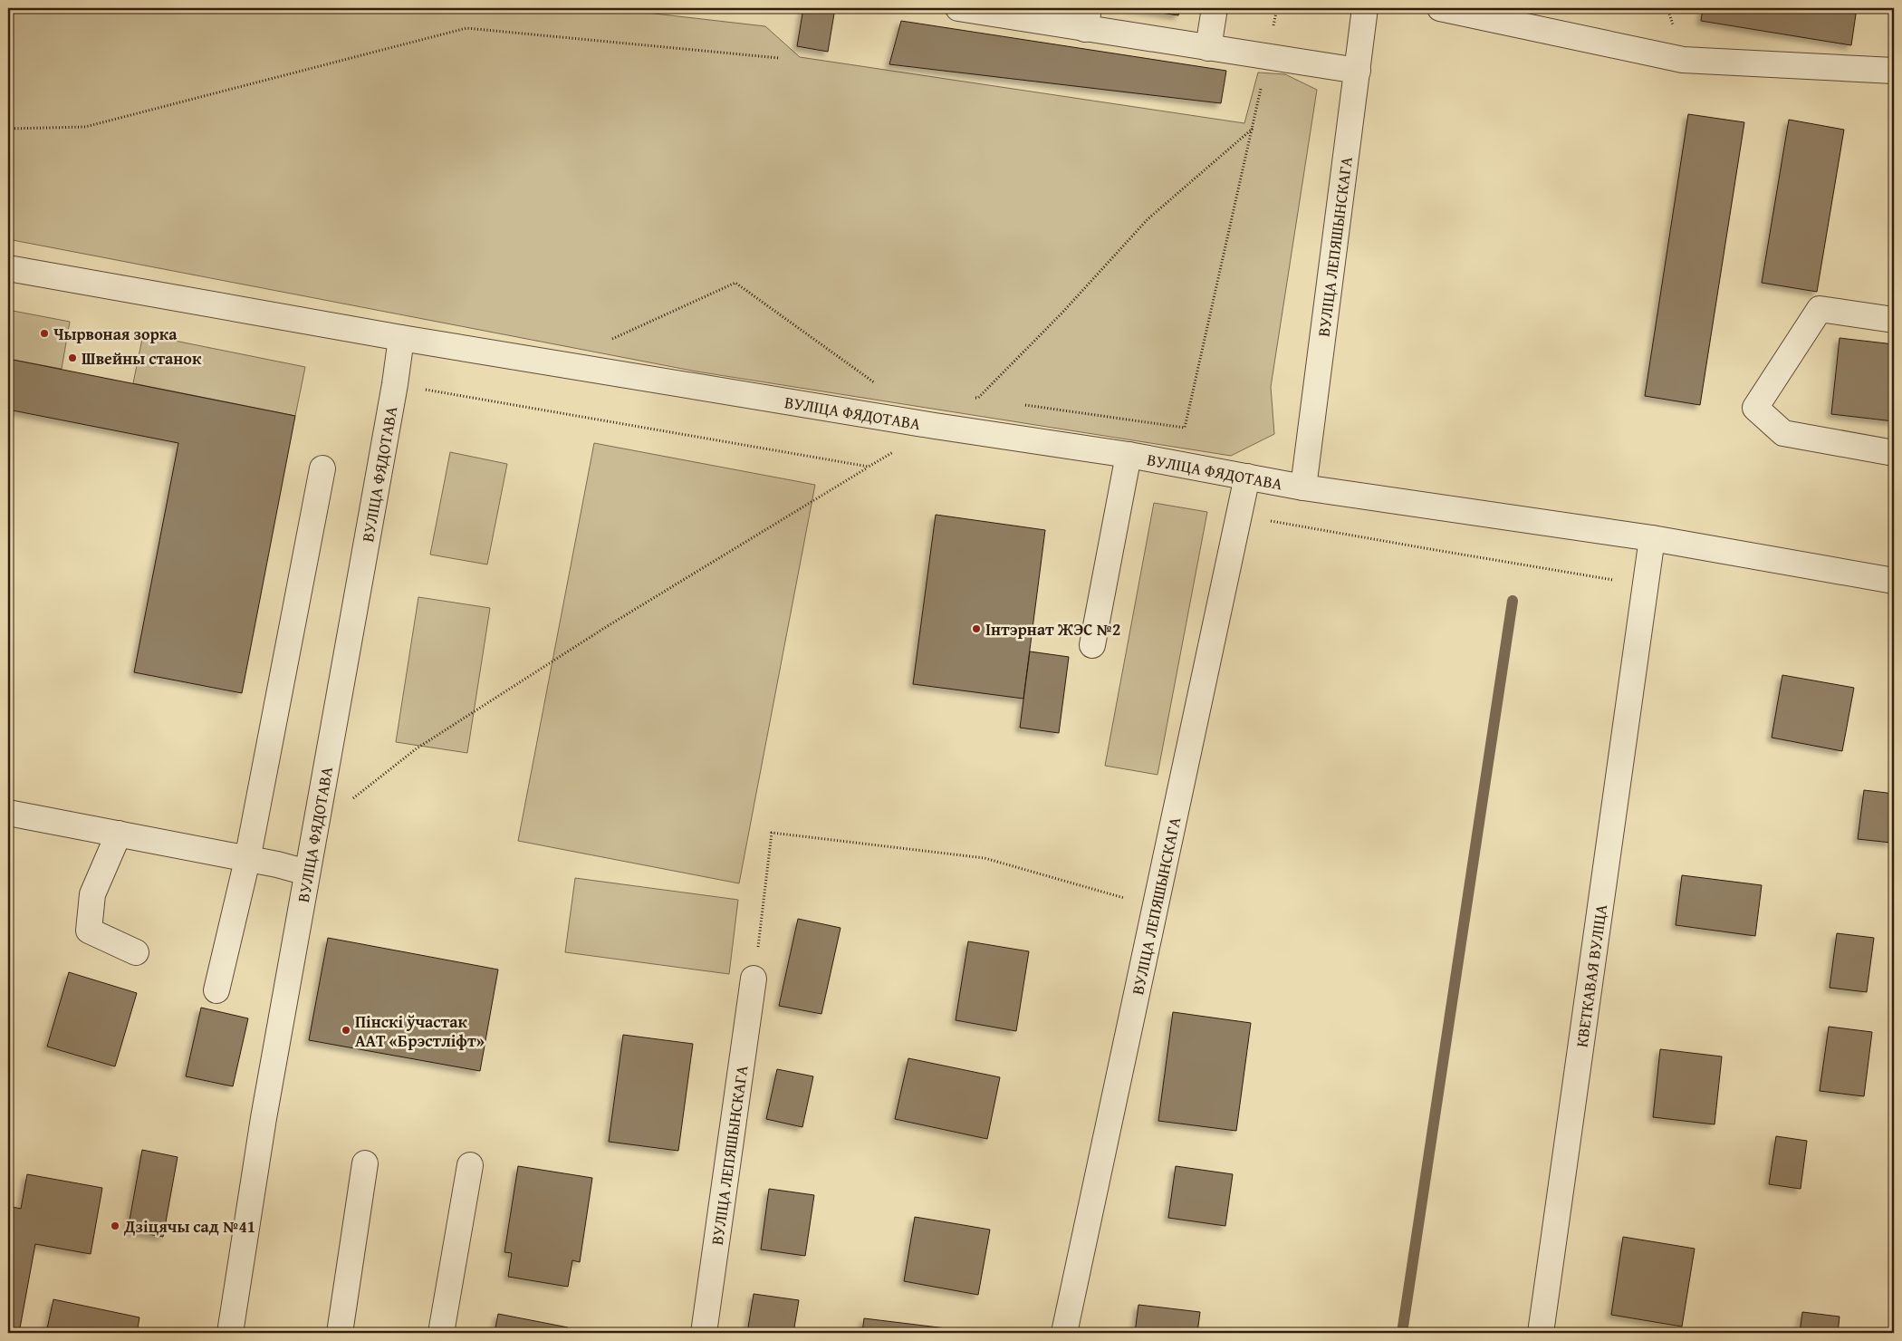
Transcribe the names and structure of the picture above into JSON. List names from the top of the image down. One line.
{"streets":{"street":["ВУЛІЦА ЛЕПЯШЫНСКАГА","ВУЛІЦА ФЯДОТАВА","КВЕТКАВАЯ ВУЛІЦА"]},"crossings":[["ВУЛІЦА ЛЕПЯШЫНСКАГА","ВУЛІЦА ФЯДОТАВА"],["ВУЛІЦА ФЯДОТАВА","КВЕТКАВАЯ ВУЛІЦА"]],"places":["Чырвоная зорка","Швейны станок","Інтэрнат ЖЭС №2","Пінскі ўчастак ААТ «Брэстліфт»","Дзіцячы сад №41"]}
